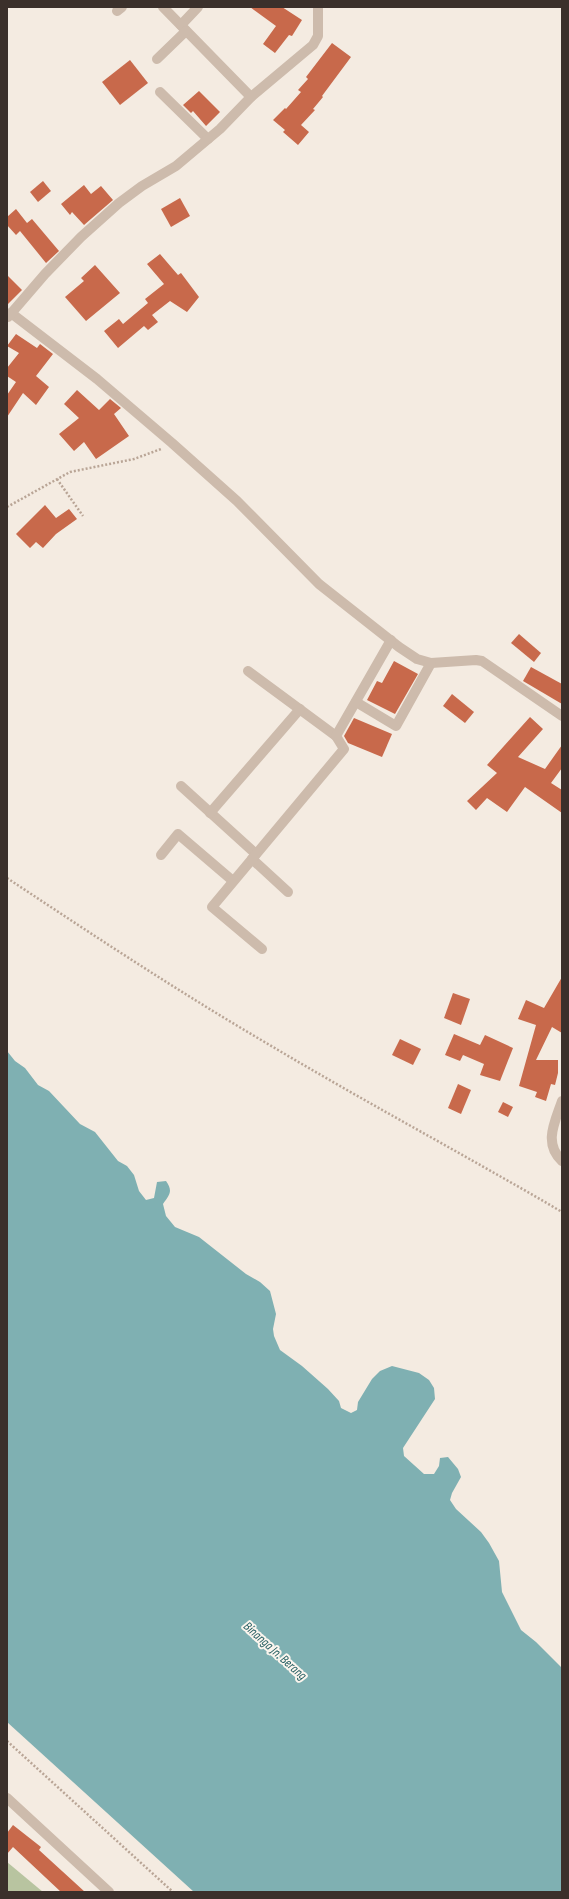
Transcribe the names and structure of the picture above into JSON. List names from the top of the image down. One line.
{"water":["Binanga Jn. Berang"]}
